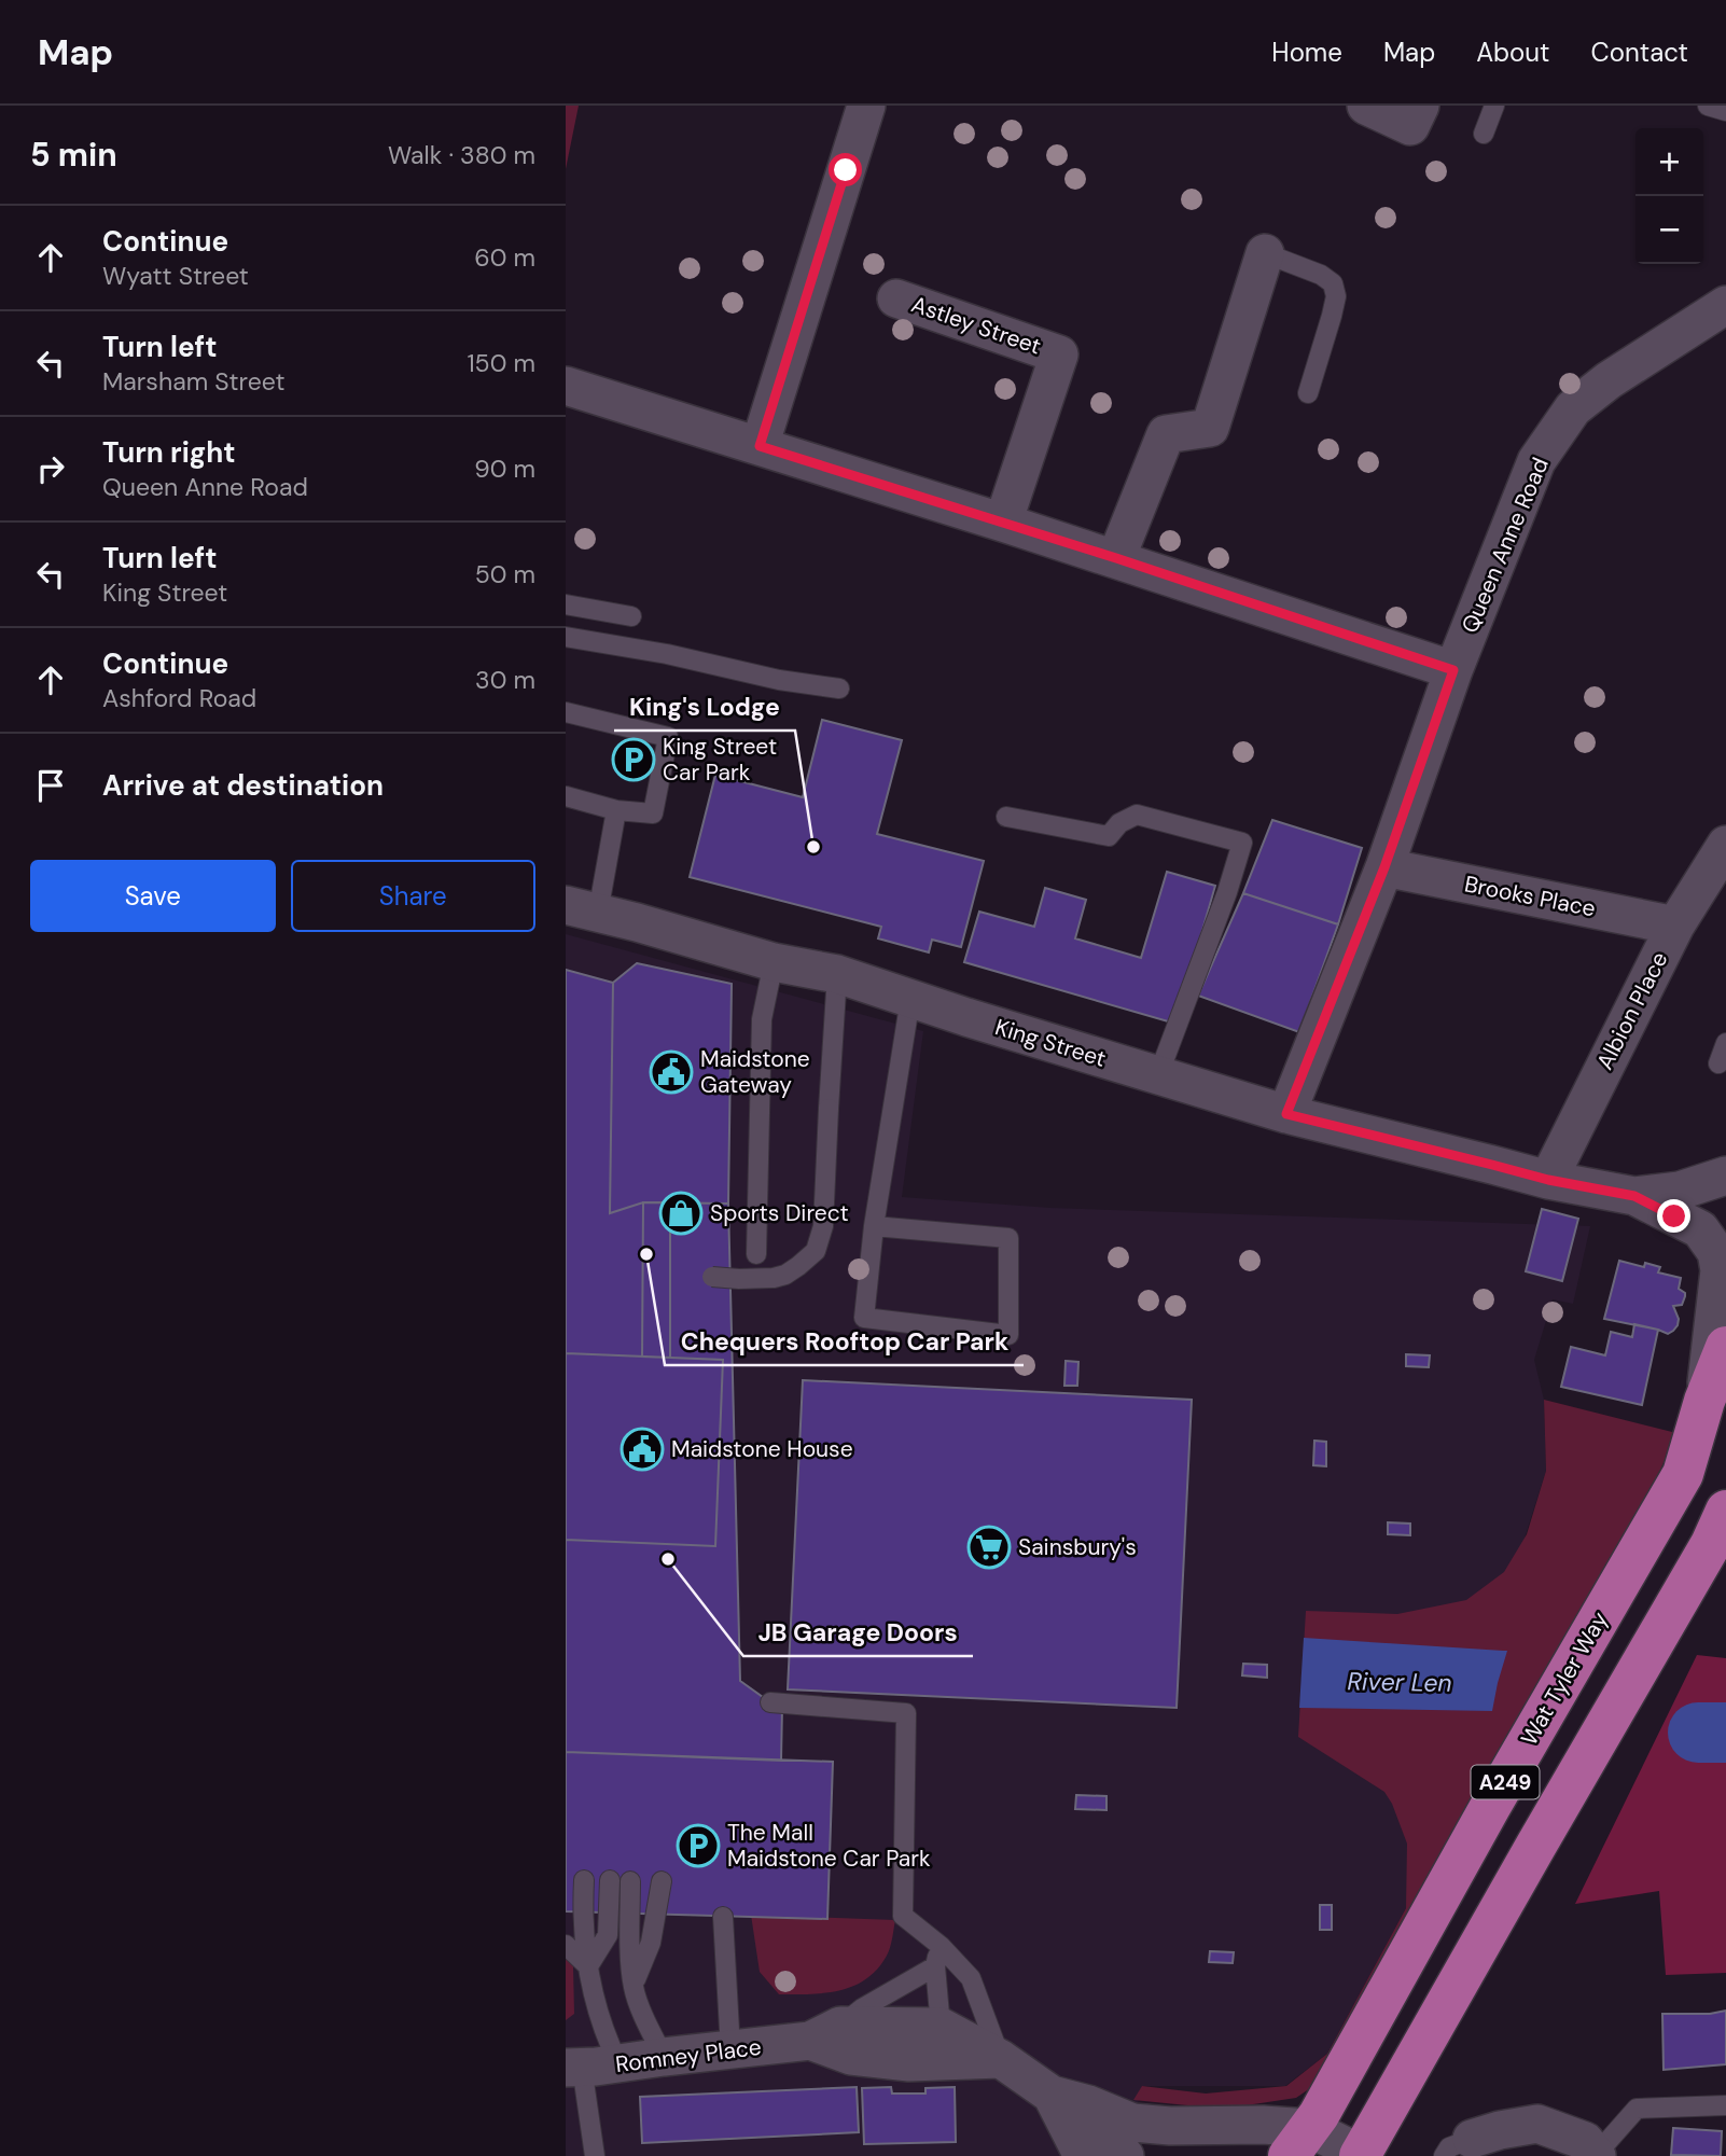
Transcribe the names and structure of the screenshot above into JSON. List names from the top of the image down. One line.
{"streets":{"highway":["Wat Tyler Way","A249"],"street":["Astley Street","Queen Anne Road","Brooks Place","Albion Place","King Street","Romney Place"]},"crossings":[["Queen Anne Road","Brooks Place"],["Queen Anne Road","King Street"],["Brooks Place","Albion Place"],["Albion Place","King Street"],["Wat Tyler Way","Romney Place"]],"water":["River Len"],"places":{"parking":["King Street Car Park","The Mall Maidstone Car Park"],"other":["King's Lodge","Chequers Rooftop Car Park","JB Garage Doors"],"public building":["Maidstone Gateway","Maidstone House"],"shop":["Sports Direct"],"supermarket":["Sainsbury's"]},"page":{"header":"Map","nav":["Home","Map","About","Contact"],"heading":["5 min","Walk · 380 m"],"map_buttons":["+","−"],"list":[["Continue","Wyatt Street","60 m"],["Turn left","Marsham Street","150 m"],["Turn right","Queen Anne Road","90 m"],["Turn left","King Street","50 m"],["Continue","Ashford Road","30 m"],"Arrive at destination"],"buttons":["Save","Share"]}}
